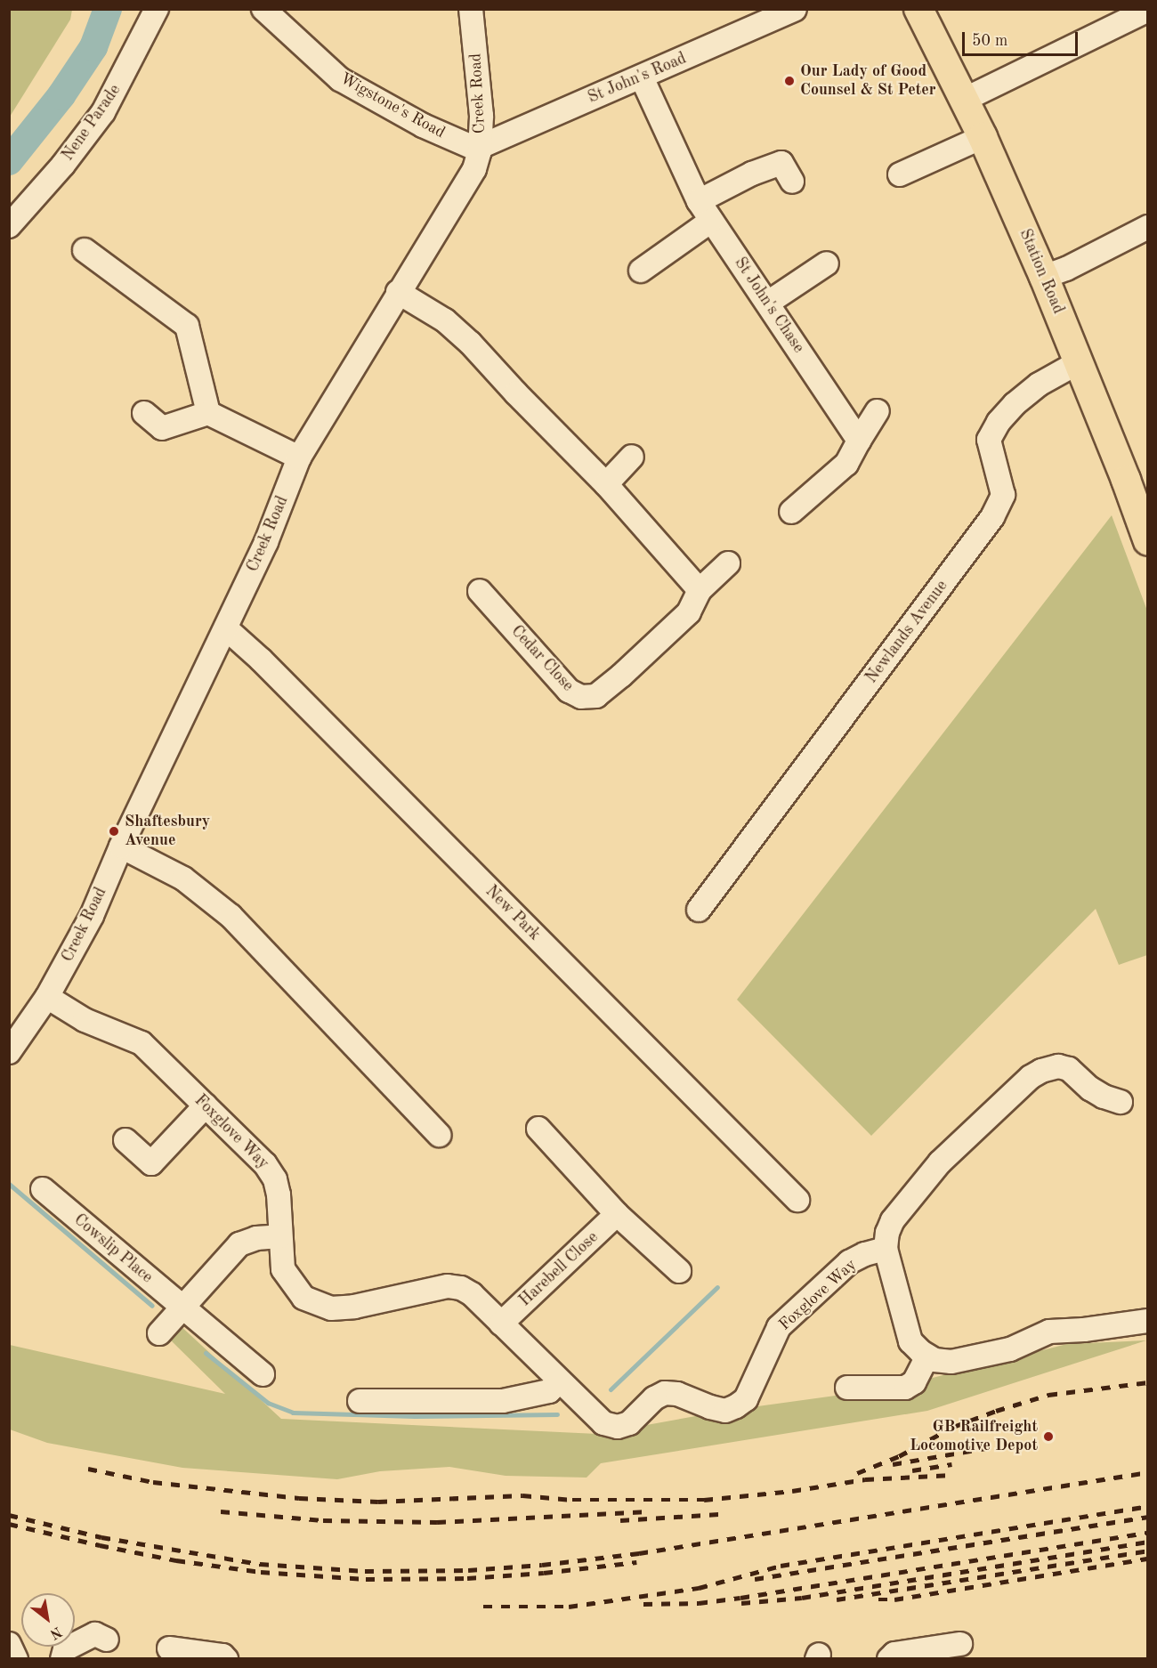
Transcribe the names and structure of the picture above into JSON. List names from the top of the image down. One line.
{"streets":{"main road":["Station Road"],"street":["St John's Road","Creek Road","Wigstone's Road","Nene Parade","St John's Chase","Newlands Avenue","Cedar Close","New Park","Foxglove Way","Cowslip Place","Harebell Close"]},"crossings":[["St John's Road","Creek Road"],["St John's Road","Wigstone's Road"],["St John's Road","St John's Chase"],["Creek Road","Wigstone's Road"],["Creek Road","New Park"],["Creek Road","Foxglove Way"],["Station Road","Newlands Avenue"],["Foxglove Way","Harebell Close"]],"places":["Our Lady of Good Counsel & St Peter","Shaftesbury Avenue","GB Railfreight Locomotive Depot"],"scale_bar":"50 m","north":"bottom right"}
